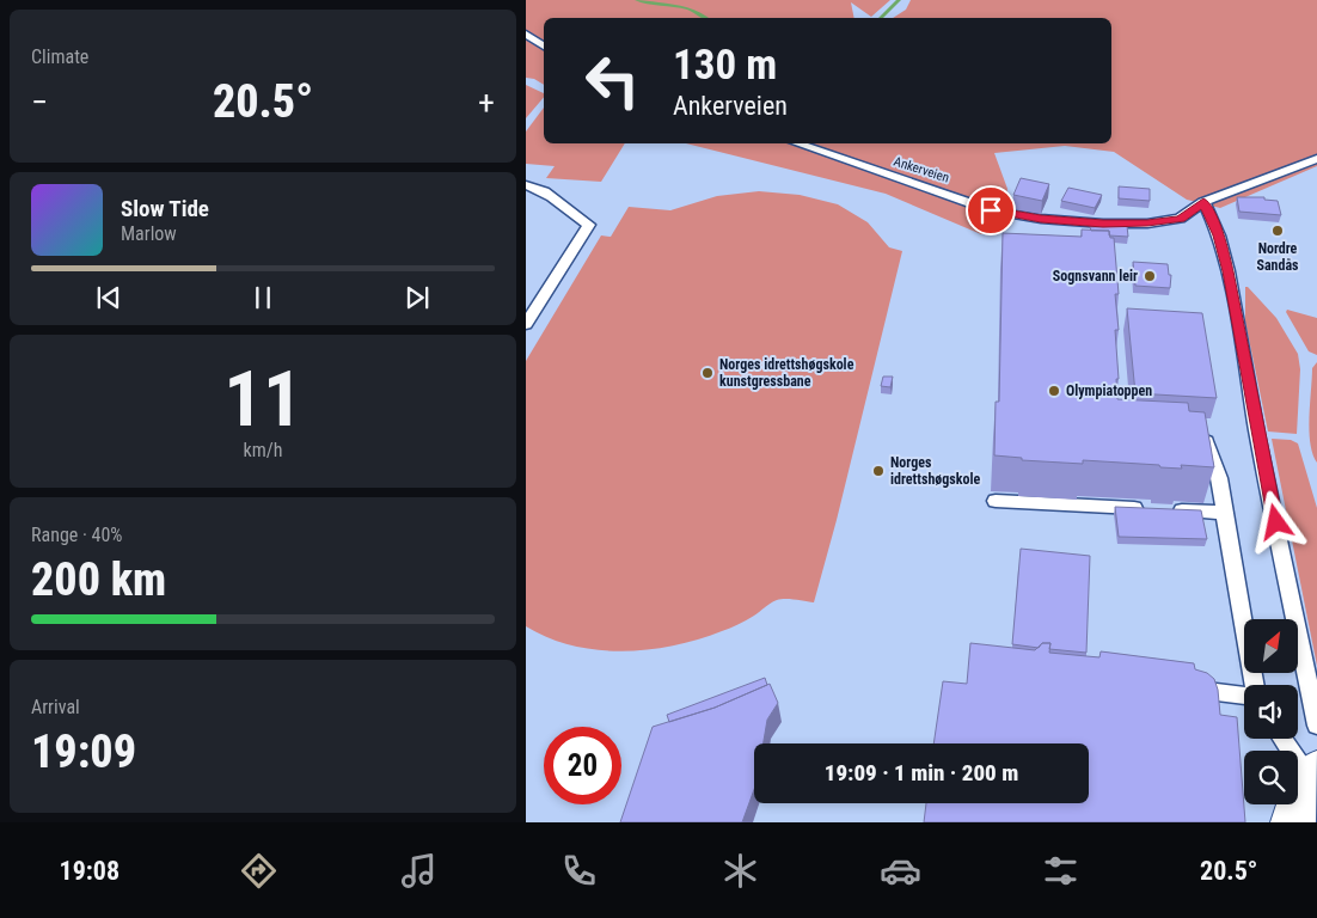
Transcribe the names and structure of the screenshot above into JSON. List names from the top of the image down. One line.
{"streets":{"lane":["Ankerveien"]},"places":["Nordre Sandås","Sognsvann leir","Norges idrettshøgskole kunstgressbane","Olympiatoppen","Norges idrettshøgskole"],"north":"top right","page":{"tile":["Climate",["11","km/h"],["Range · 40%","200 km"],["Arrival","19:09"]],"turn":["130 m","Ankerveien"],"heat":["−","20.5°","+"],"song":["Slow Tide","Marlow"],"limit":"20","trip":"19:09 · 1 min · 200 m","tabs":["19:08","20.5°"]}}
